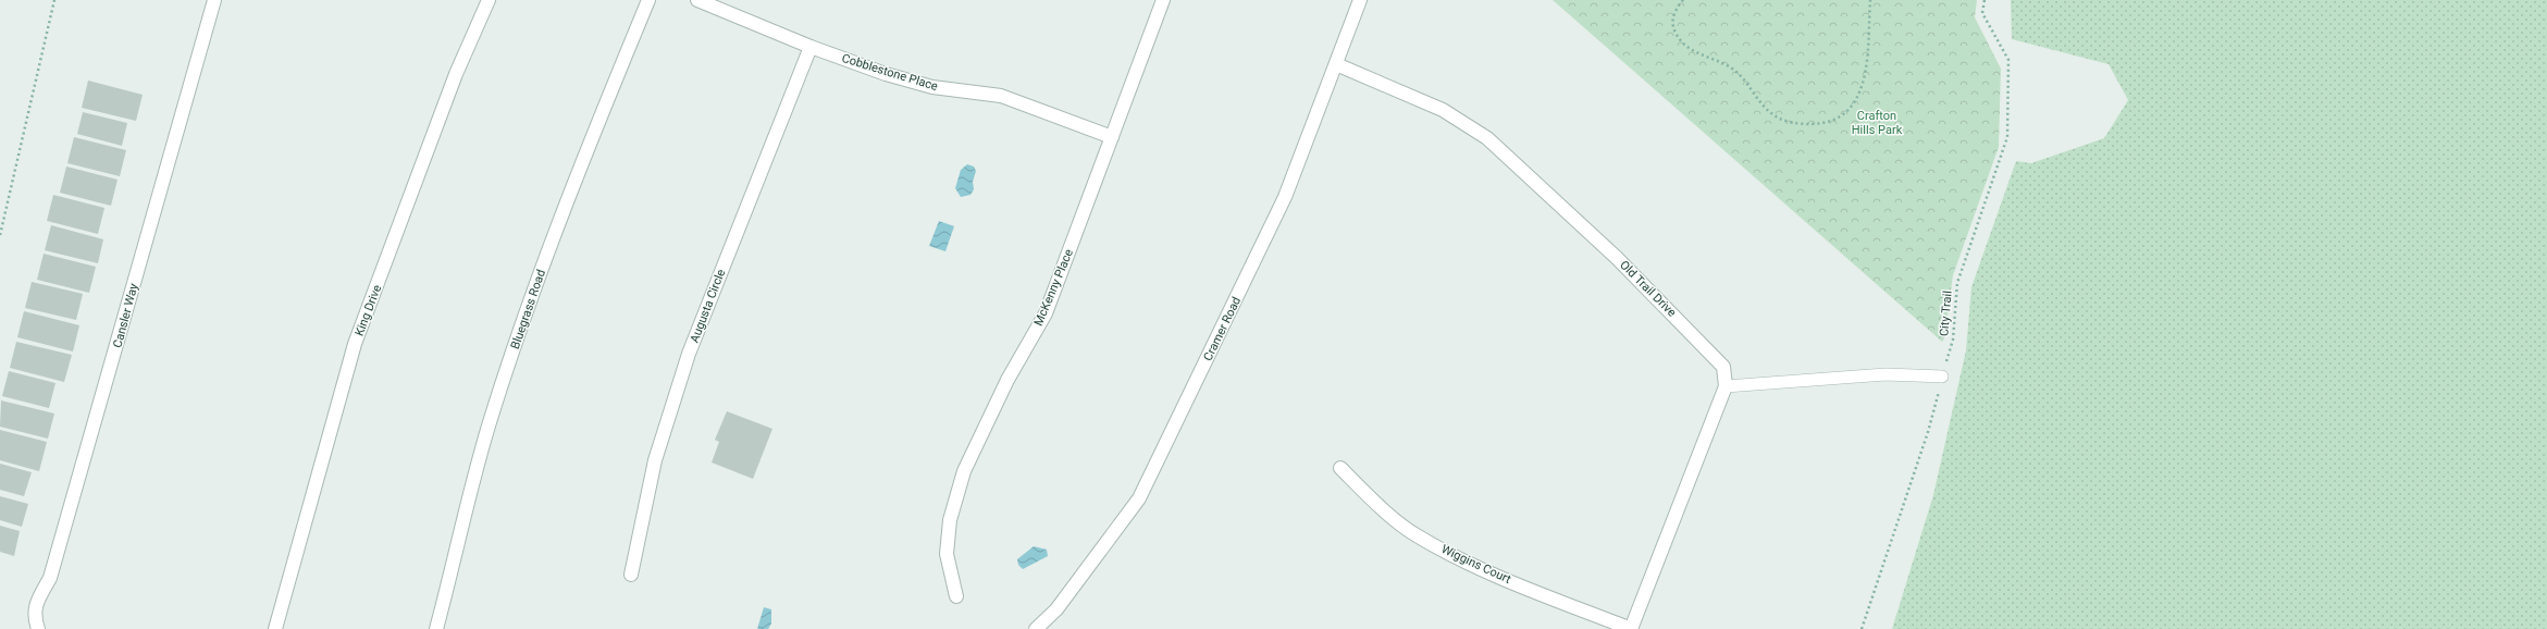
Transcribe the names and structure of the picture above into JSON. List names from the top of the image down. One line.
{"streets":{"street":["Cobblestone Place","McKenny Place","Old Trail Drive","Augusta Circle","Bluegrass Road","King Drive","Cansler Way","Cramer Road","Wiggins Court"],"path":["City Trail"]},"crossings":[["Cobblestone Place","McKenny Place"],["Cobblestone Place","Augusta Circle"],["Old Trail Drive","Cramer Road"]],"parks":["Crafton Hills Park"]}
